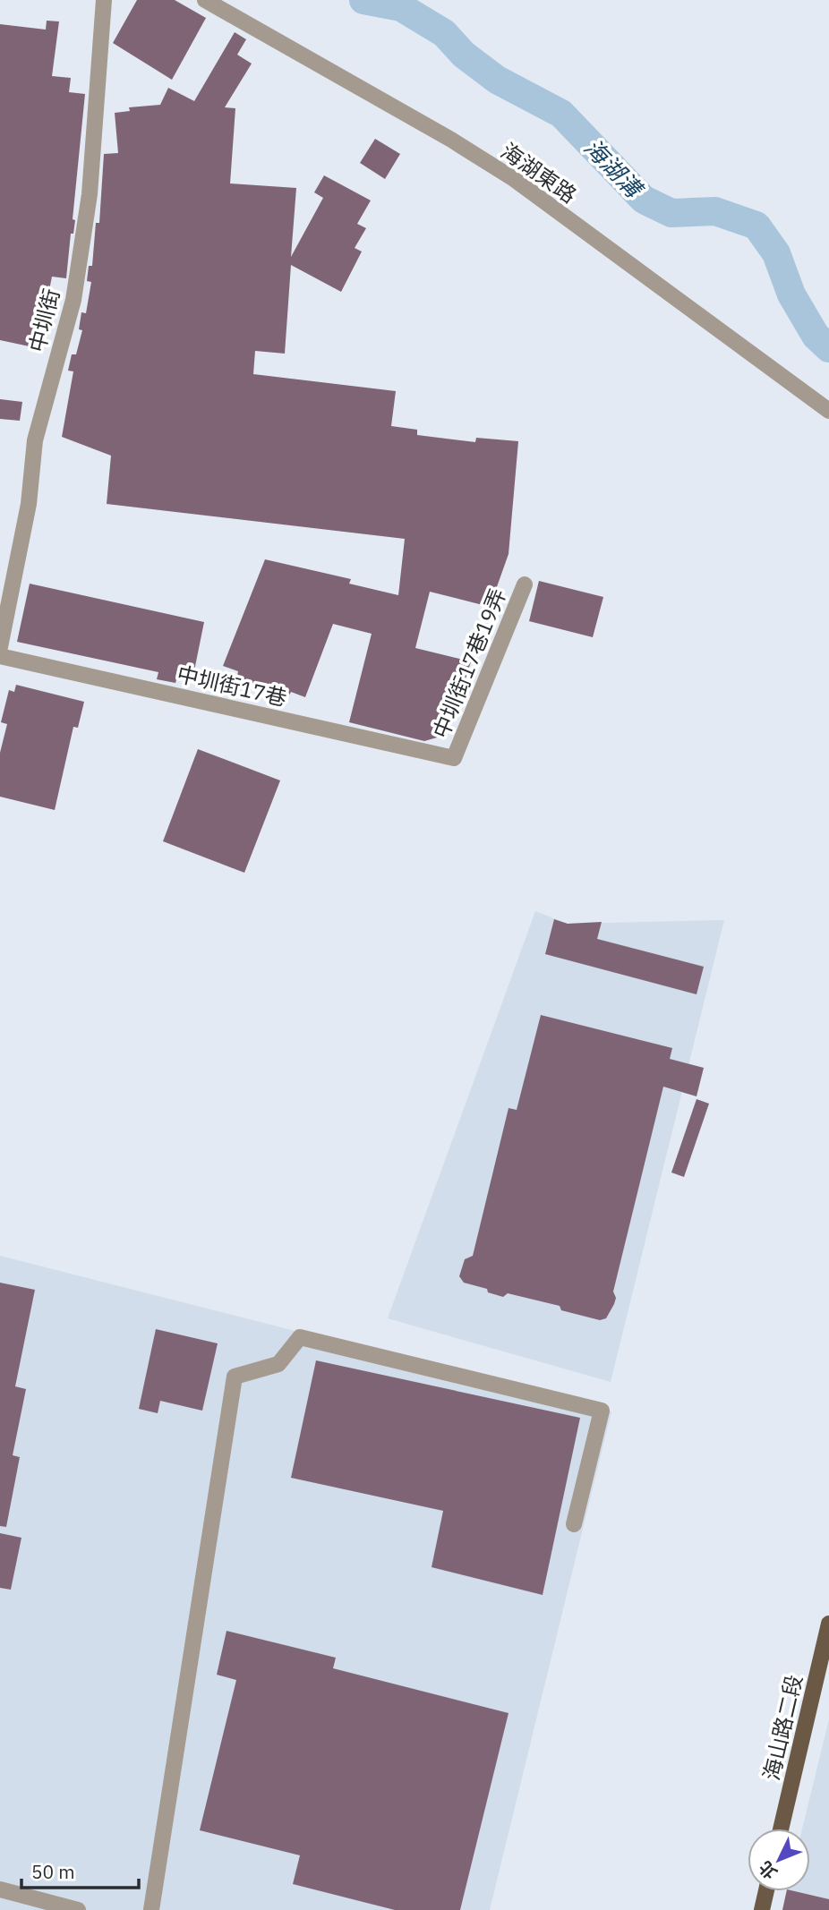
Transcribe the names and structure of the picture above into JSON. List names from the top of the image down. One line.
{"streets":{"main road":["海山路二段"],"street":["海湖東路","中圳街","中圳街17巷19弄","中圳街17巷"]},"crossings":[["中圳街17巷19弄","中圳街17巷"]],"water":["海湖溝"],"scale_bar":"50 m","north":"bottom left"}
